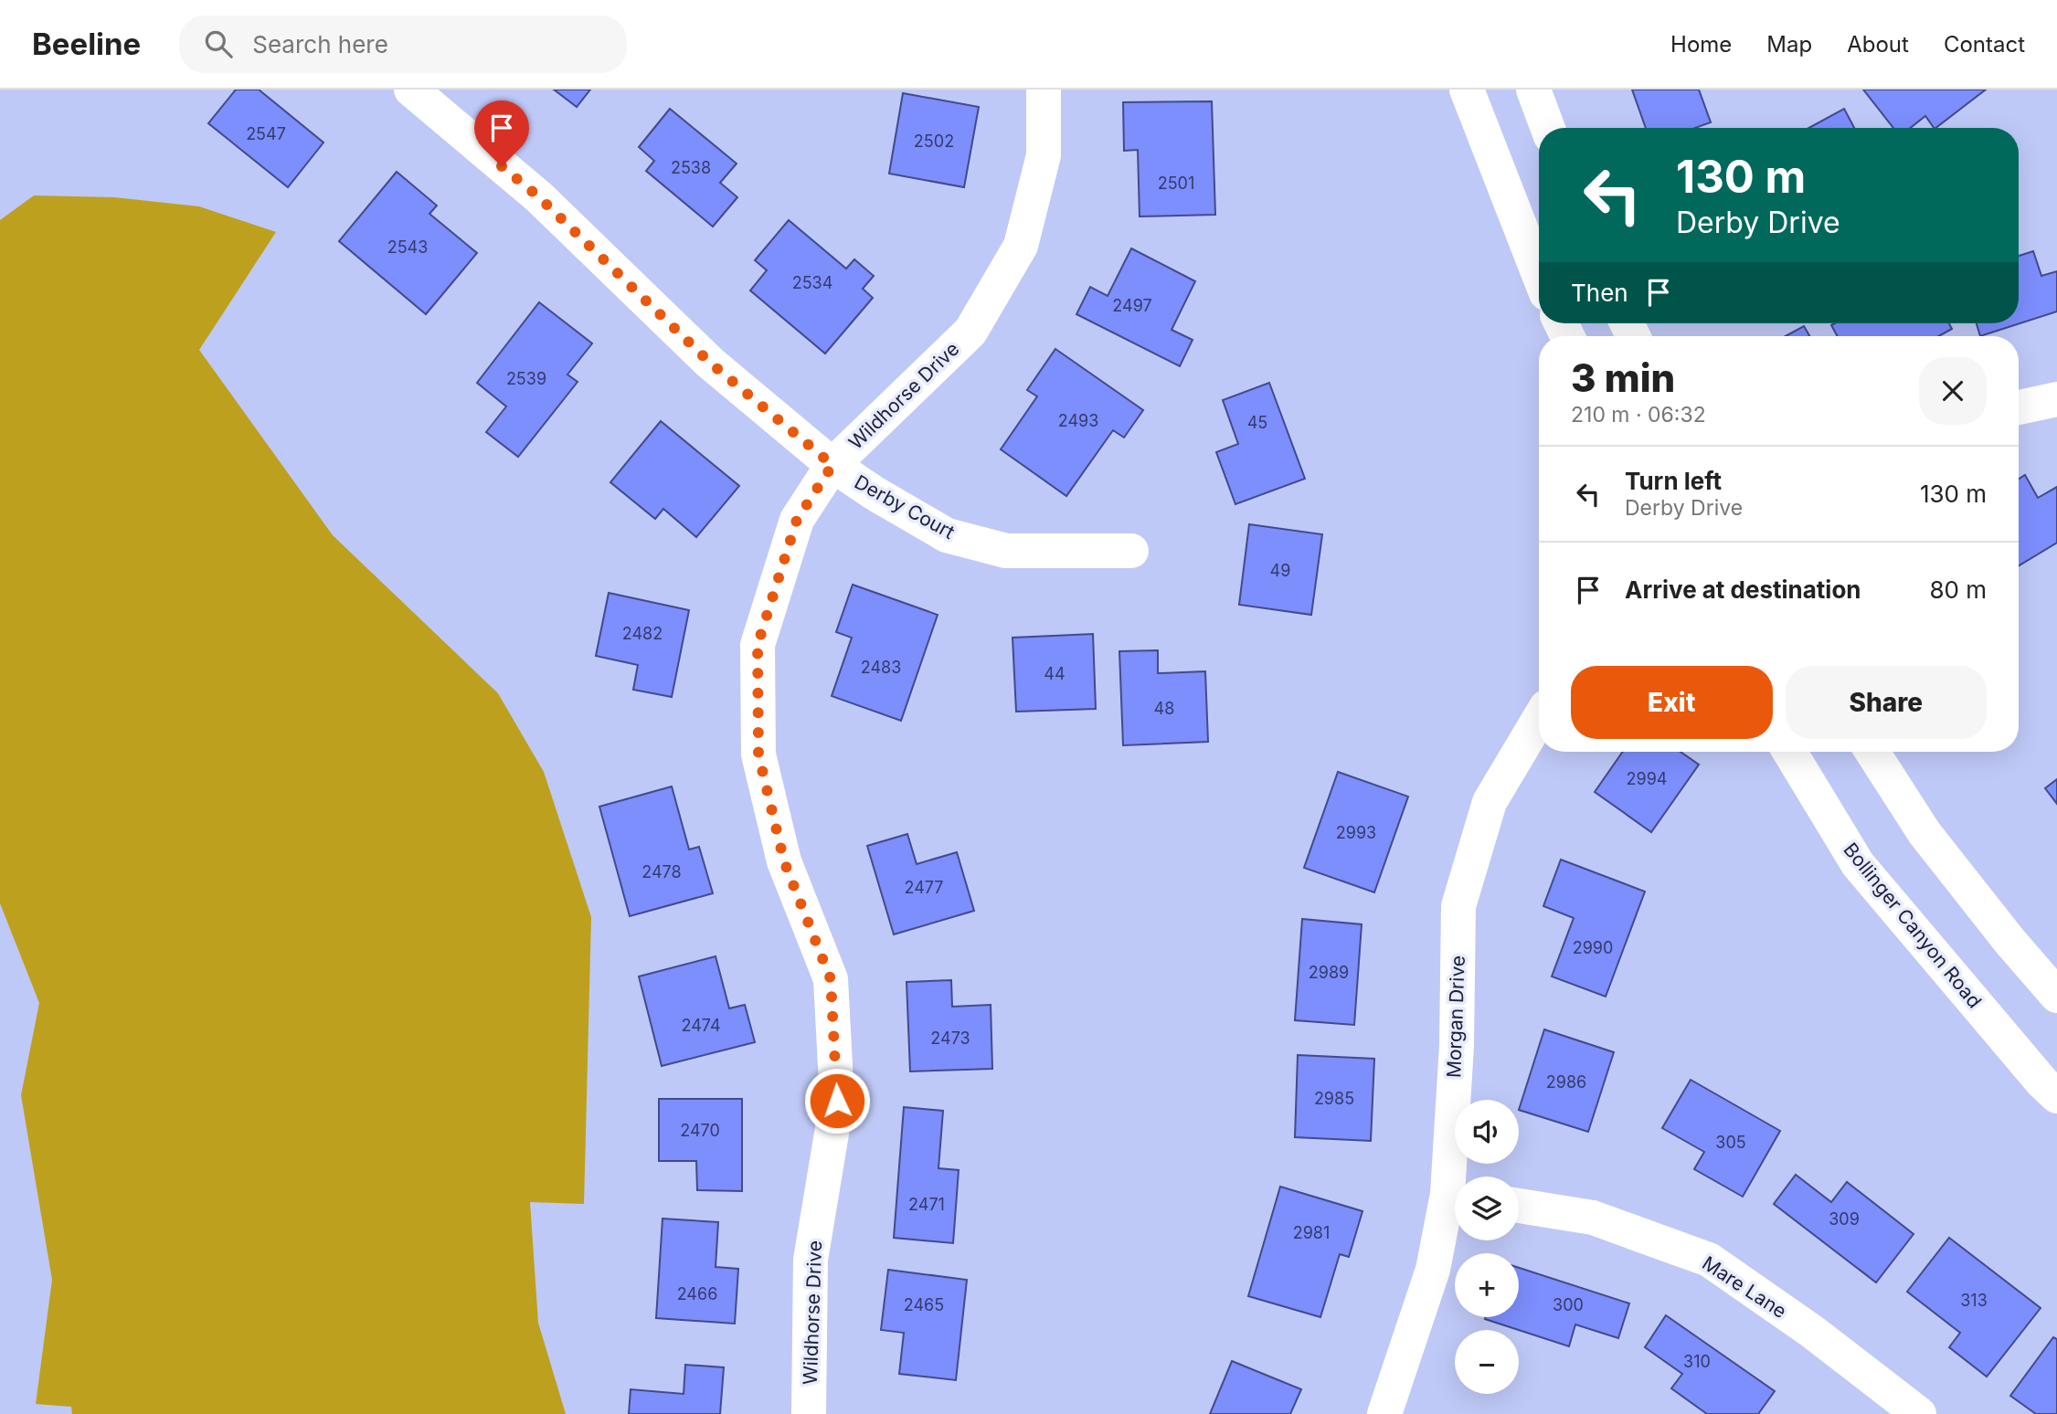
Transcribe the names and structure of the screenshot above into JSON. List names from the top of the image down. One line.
{"streets":{"street":["Wildhorse Drive","Derby Court","Bollinger Canyon Road","Morgan Drive","Mare Lane"]},"crossings":[["Wildhorse Drive","Derby Court"]],"house_numbers":["2547","2502","2538","2501","2543","2534","2497","2539","2493","45","49","2482","2483","44","48","2994","2993","2478","2477","2990","2989","2474","2473","2986","2985","2470","305","2471","309","2981","2466","313","2465","300","310"],"page":{"header":"Beeline","search":"Search here","nav":["Home","Map","About","Contact"],"turn":["130 m","Derby Drive"],"then":"Then","heading":["3 min","210 m · 06:32"],"list":[{"name":"Turn left","note":"Derby Drive","value":"130 m"},{"name":"Arrive at destination","value":"80 m"}],"buttons":["Exit","Share"],"map_buttons":["+","−"]}}
